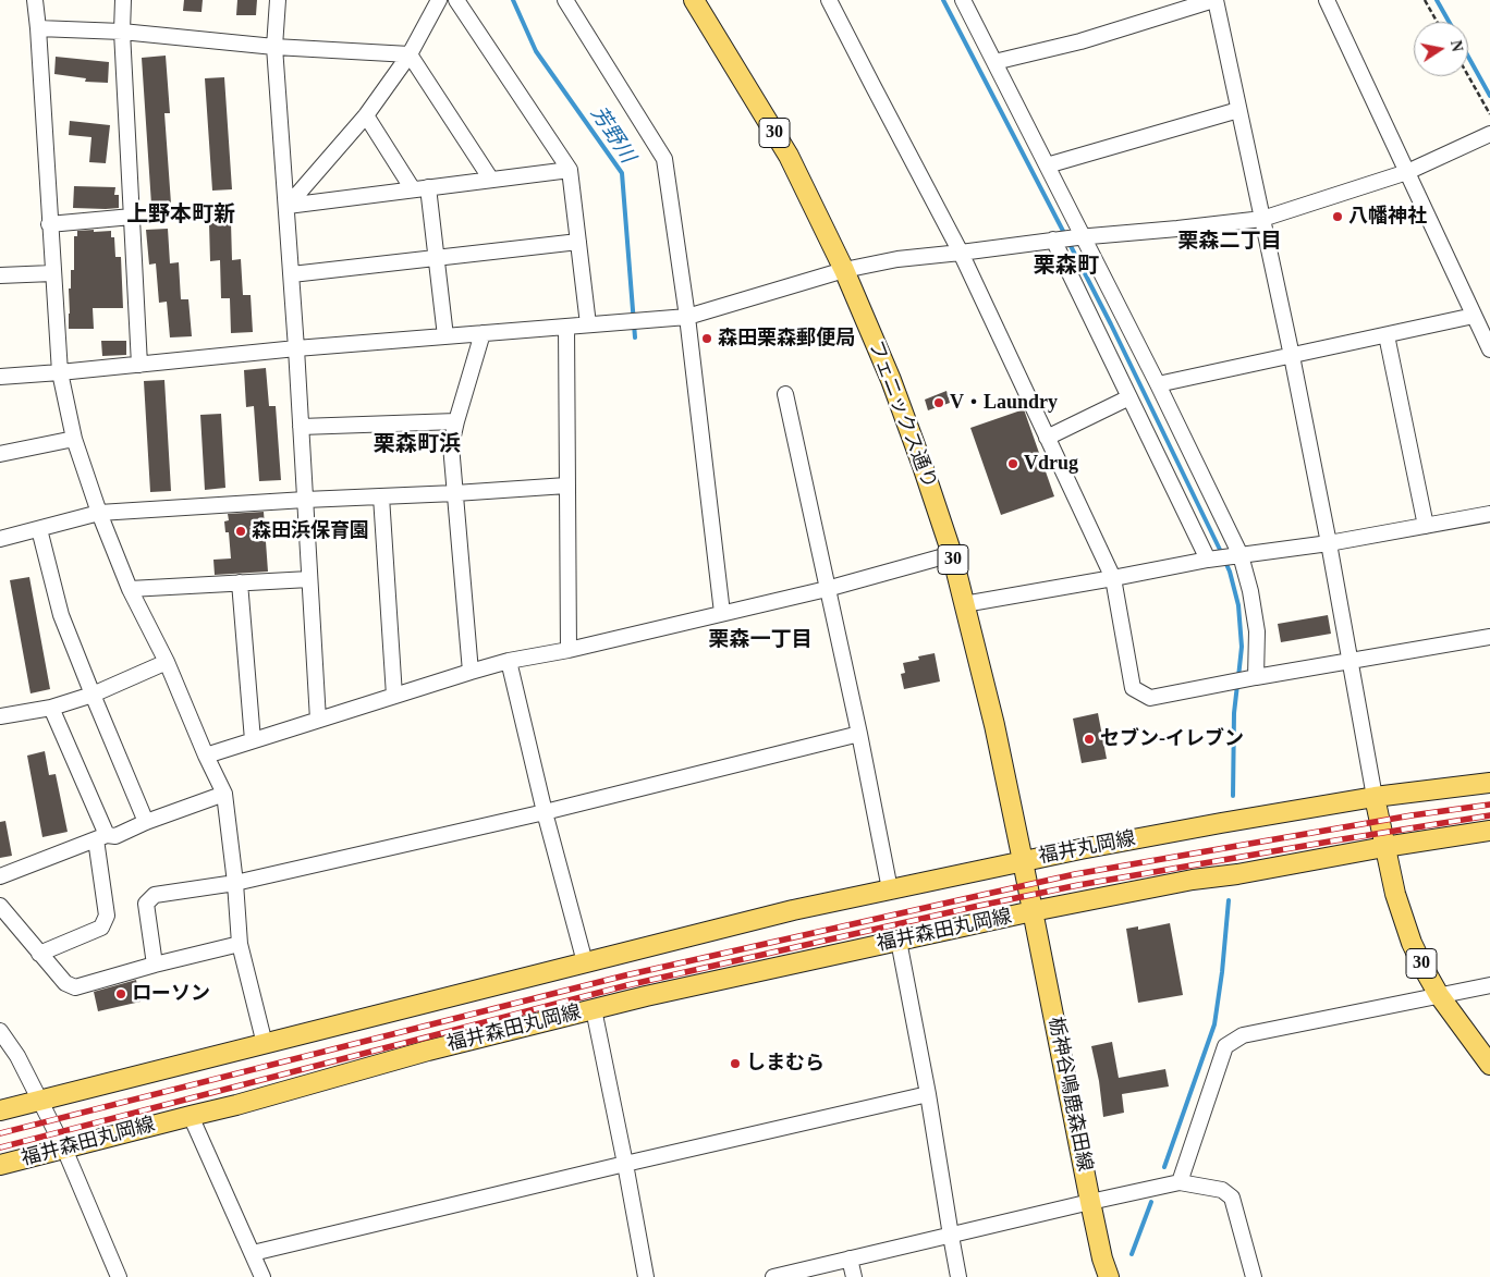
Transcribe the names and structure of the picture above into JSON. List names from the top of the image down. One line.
{"streets":{"main road":["30","フェニックス通り","福井丸岡線","福井森田丸岡線","栃神谷鳴鹿森田線"]},"crossings":[["30","福井丸岡線"],["フェニックス通り","福井丸岡線"],["福井丸岡線","福井森田丸岡線"],["福井丸岡線","栃神谷鳴鹿森田線"],["福井森田丸岡線","栃神谷鳴鹿森田線"]],"districts":["上野本町新","栗森二丁目","栗森町","栗森町浜","栗森一丁目"],"water":["芳野川"],"places":["八幡神社","森田栗森郵便局","V・Laundry","Vdrug","森田浜保育園","セブン-イレブン","ローソン","しまむら"],"north":"right"}
